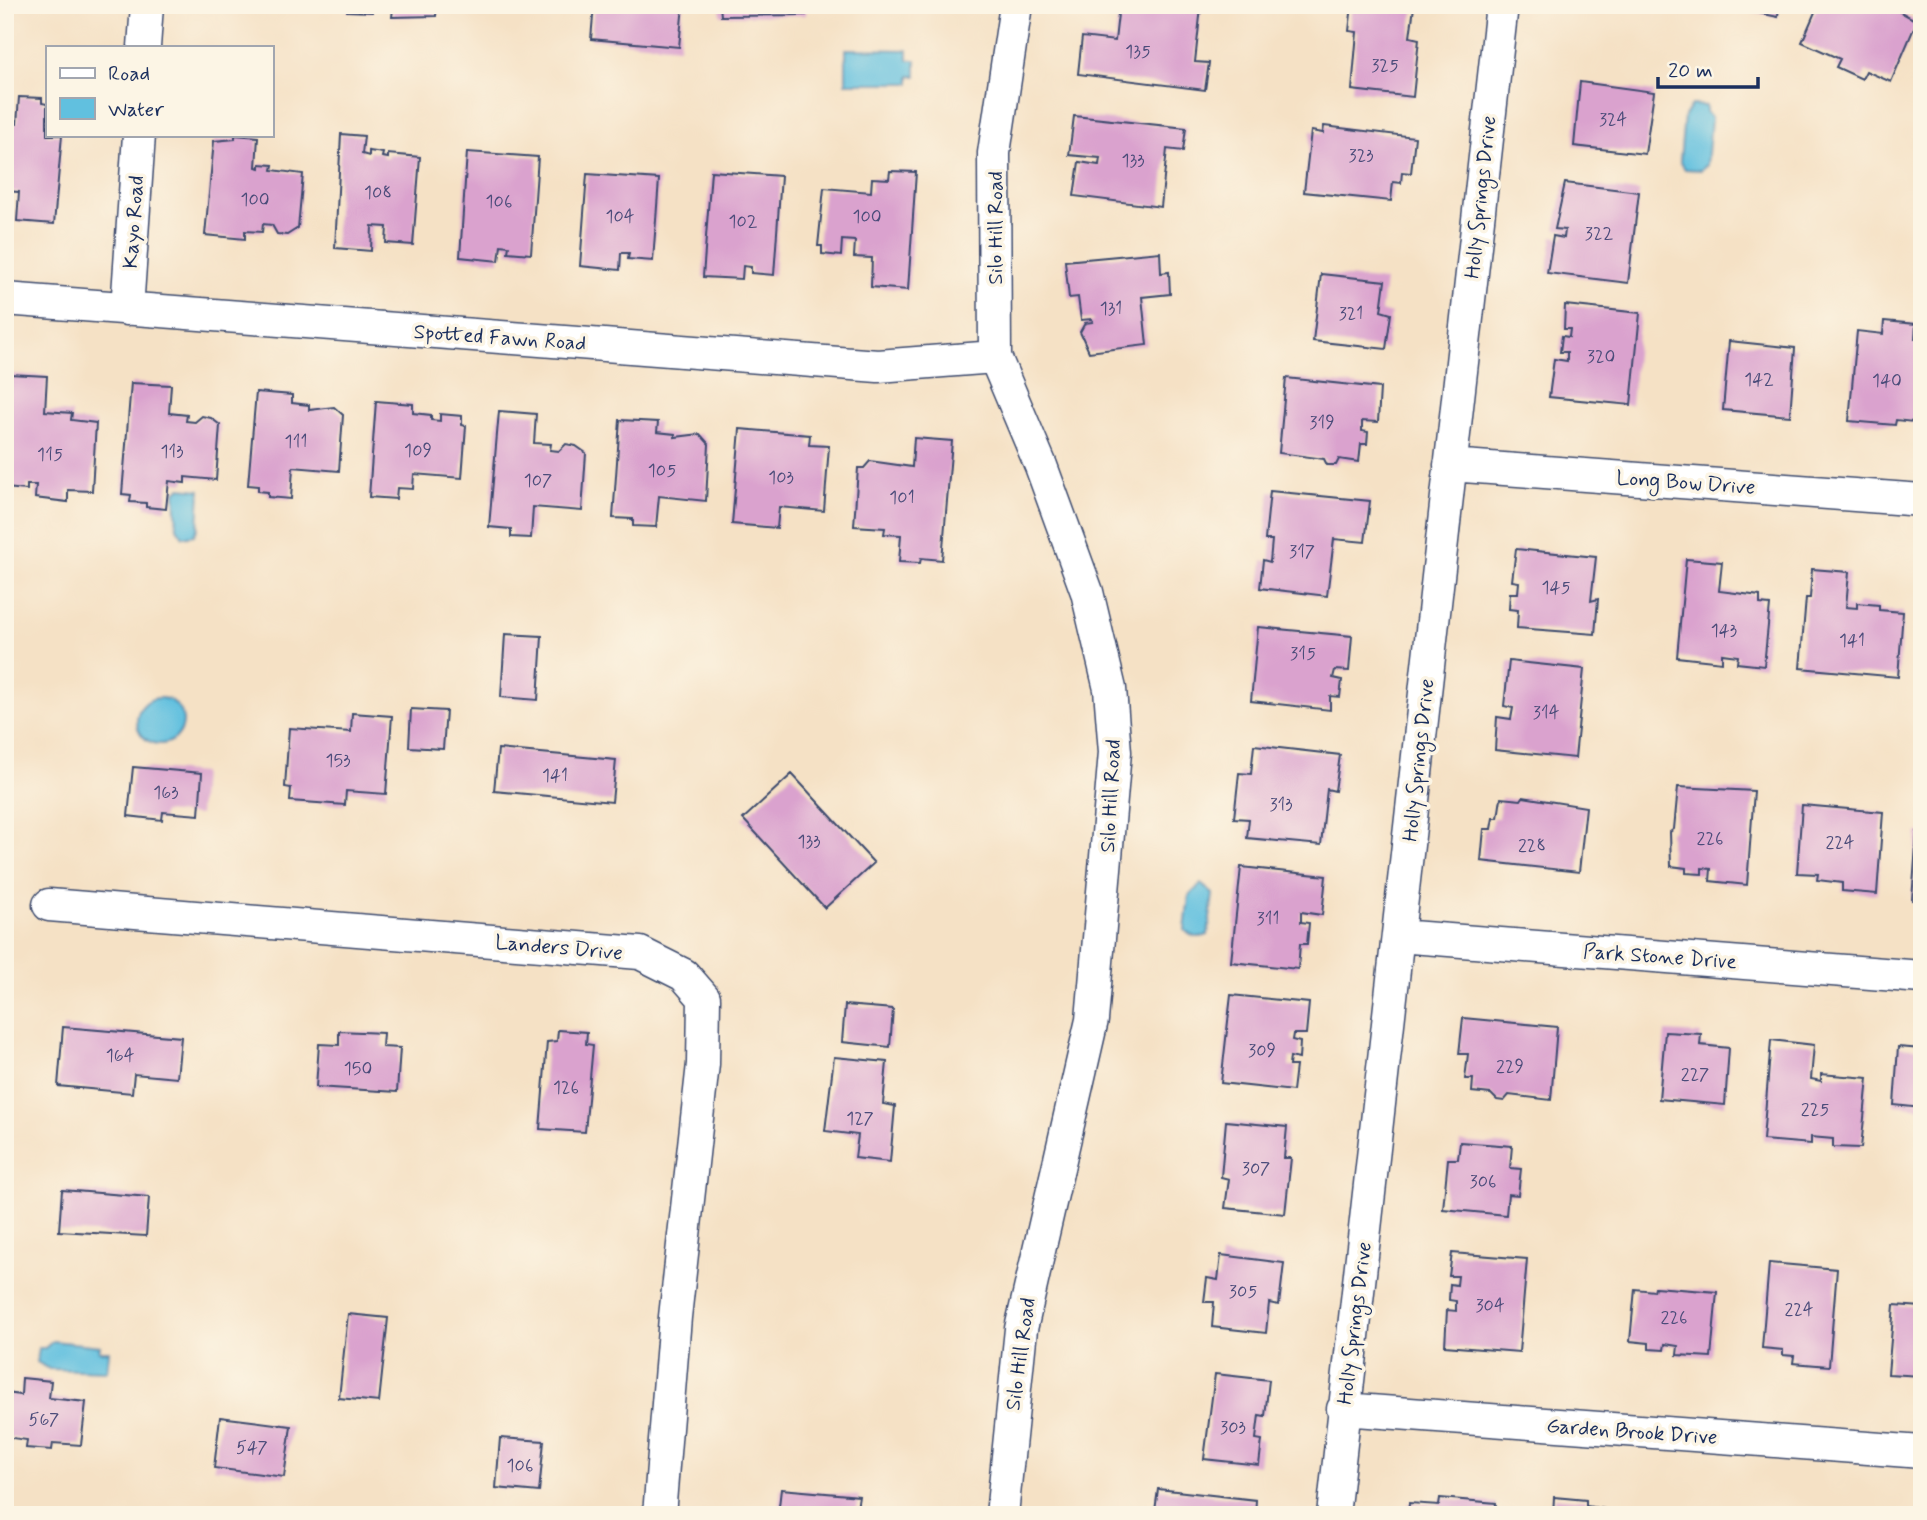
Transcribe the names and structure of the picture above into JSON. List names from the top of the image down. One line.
{"streets":{"street":["Holly Springs Drive","Kayo Road","Silo Hill Road","Spotted Fawn Road","Long Bow Drive","Landers Drive","Park Stone Drive","Garden Brook Drive"]},"crossings":[["Holly Springs Drive","Long Bow Drive"],["Holly Springs Drive","Park Stone Drive"],["Holly Springs Drive","Garden Brook Drive"],["Kayo Road","Spotted Fawn Road"],["Silo Hill Road","Spotted Fawn Road"]],"house_numbers":["135","325","324","323","133","108","100","106","104","100","102","322","131","321","320","142","140","319","111","109","113","115","105","103","107","101","317","145","143","141","315","314","153","141","163","313","226","133","224","228","311","309","164","229","150","227","126","225","127","307","306","305","304","224","226","567","303","547","106"],"legend":["Road","Water"],"scale_bar":"20 m"}
